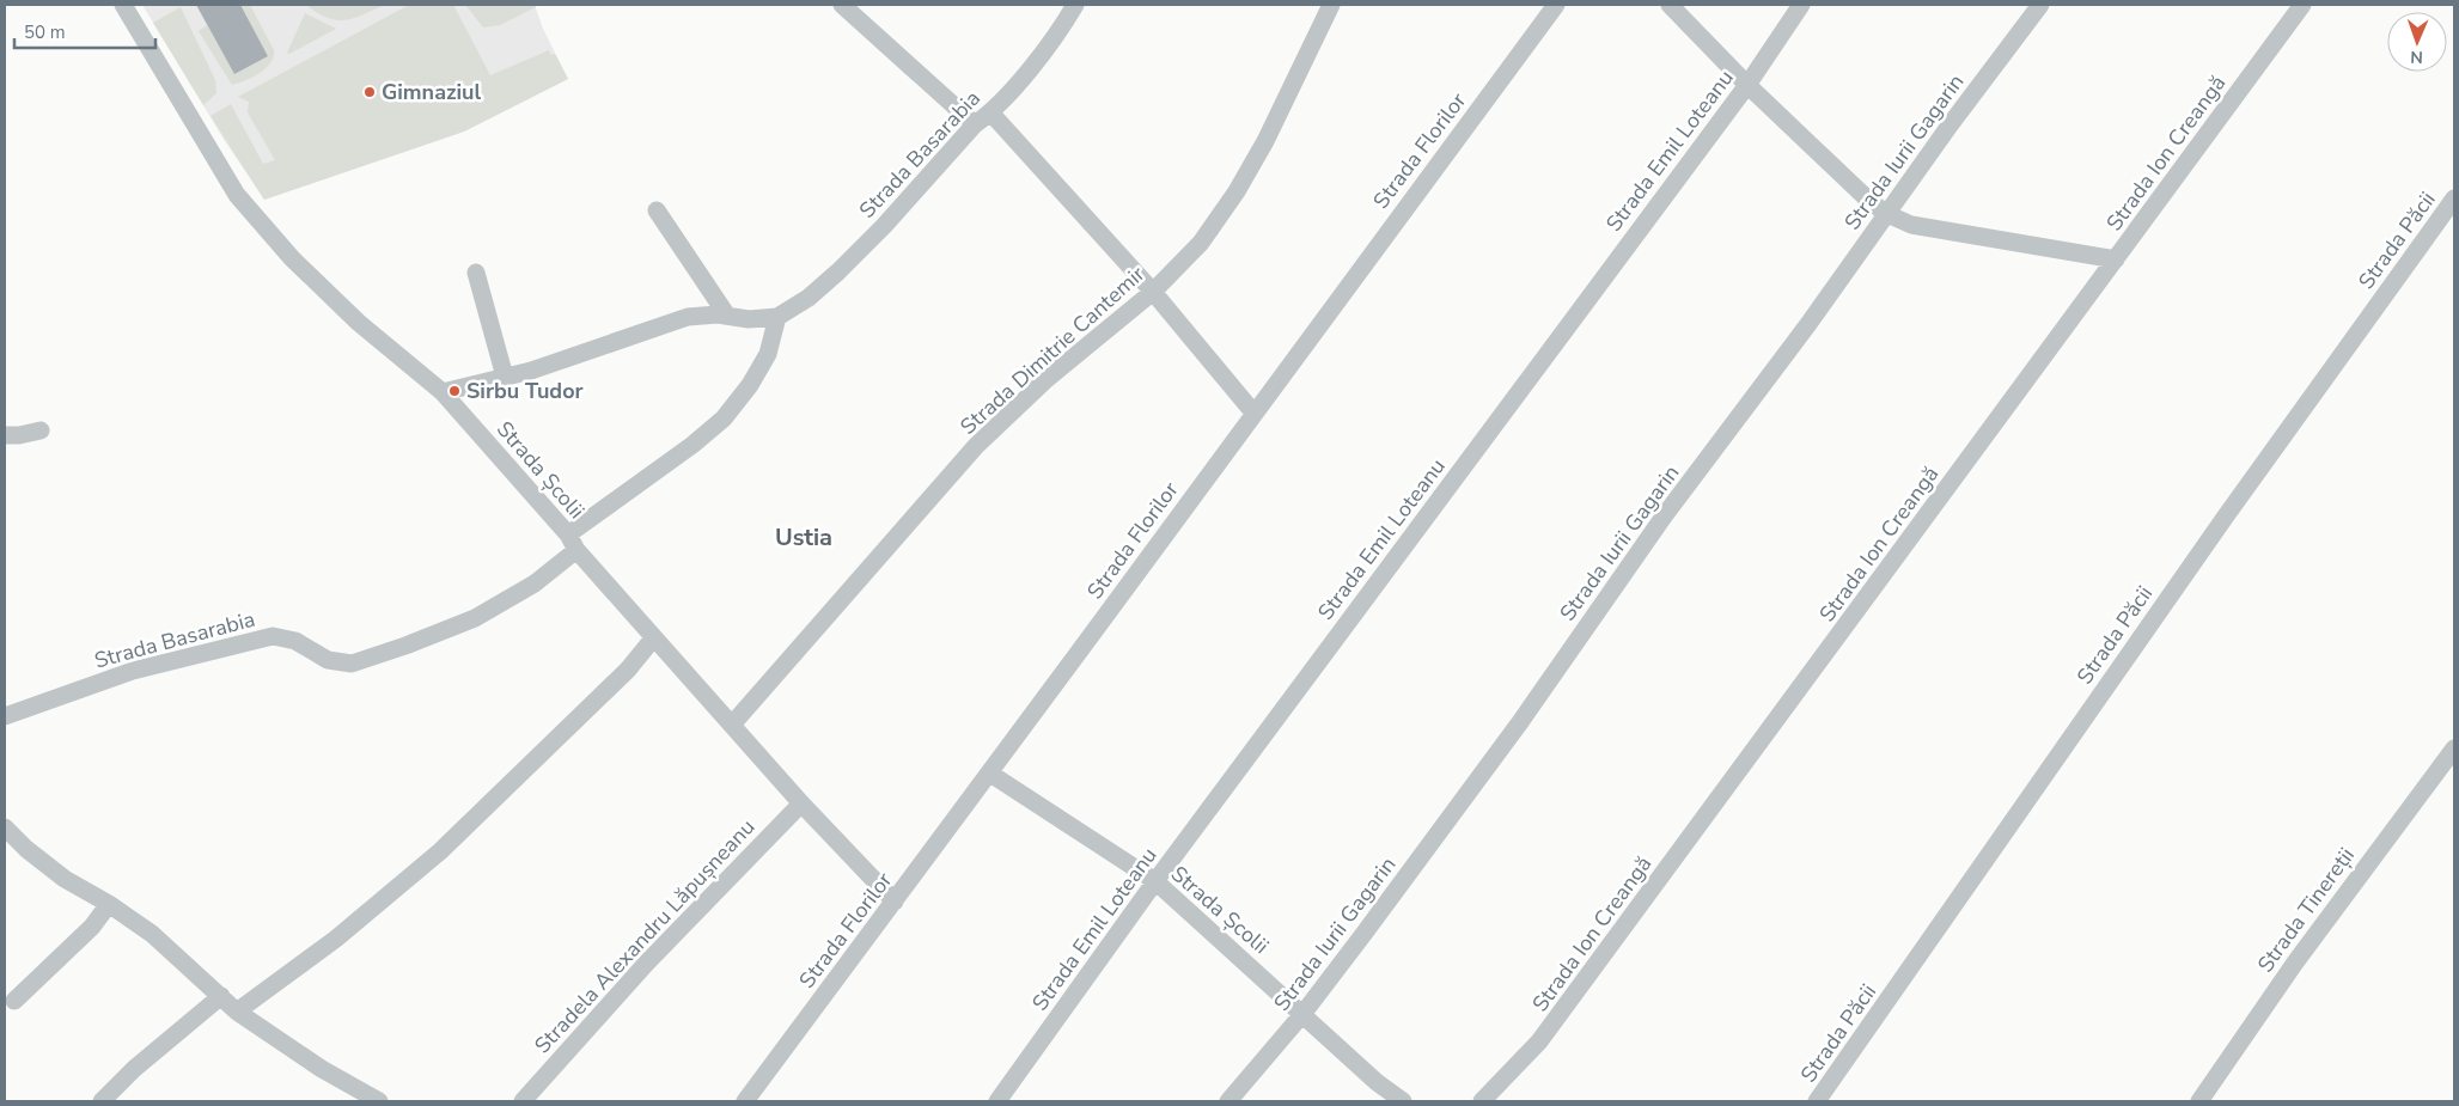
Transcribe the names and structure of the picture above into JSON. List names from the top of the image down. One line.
{"streets":{"street":["Strada Florilor","Strada Emil Loteanu","Strada Iurii Gagarin","Strada Ion Creangă","Strada Basarabia","Strada Păcii","Strada Dimitrie Cantemir","Strada Școlii","Strada Tinereții","Stradela Alexandru Lăpușneanu"]},"crossings":[["Strada Florilor","Strada Școlii"],["Strada Emil Loteanu","Strada Școlii"],["Strada Iurii Gagarin","Strada Școlii"],["Strada Basarabia","Strada Școlii"],["Strada Dimitrie Cantemir","Strada Școlii"],["Strada Școlii","Stradela Alexandru Lăpușneanu"]],"districts":["Ustia"],"places":["Gimnaziul","Sirbu Tudor"],"scale_bar":"50 m","north":"bottom"}
